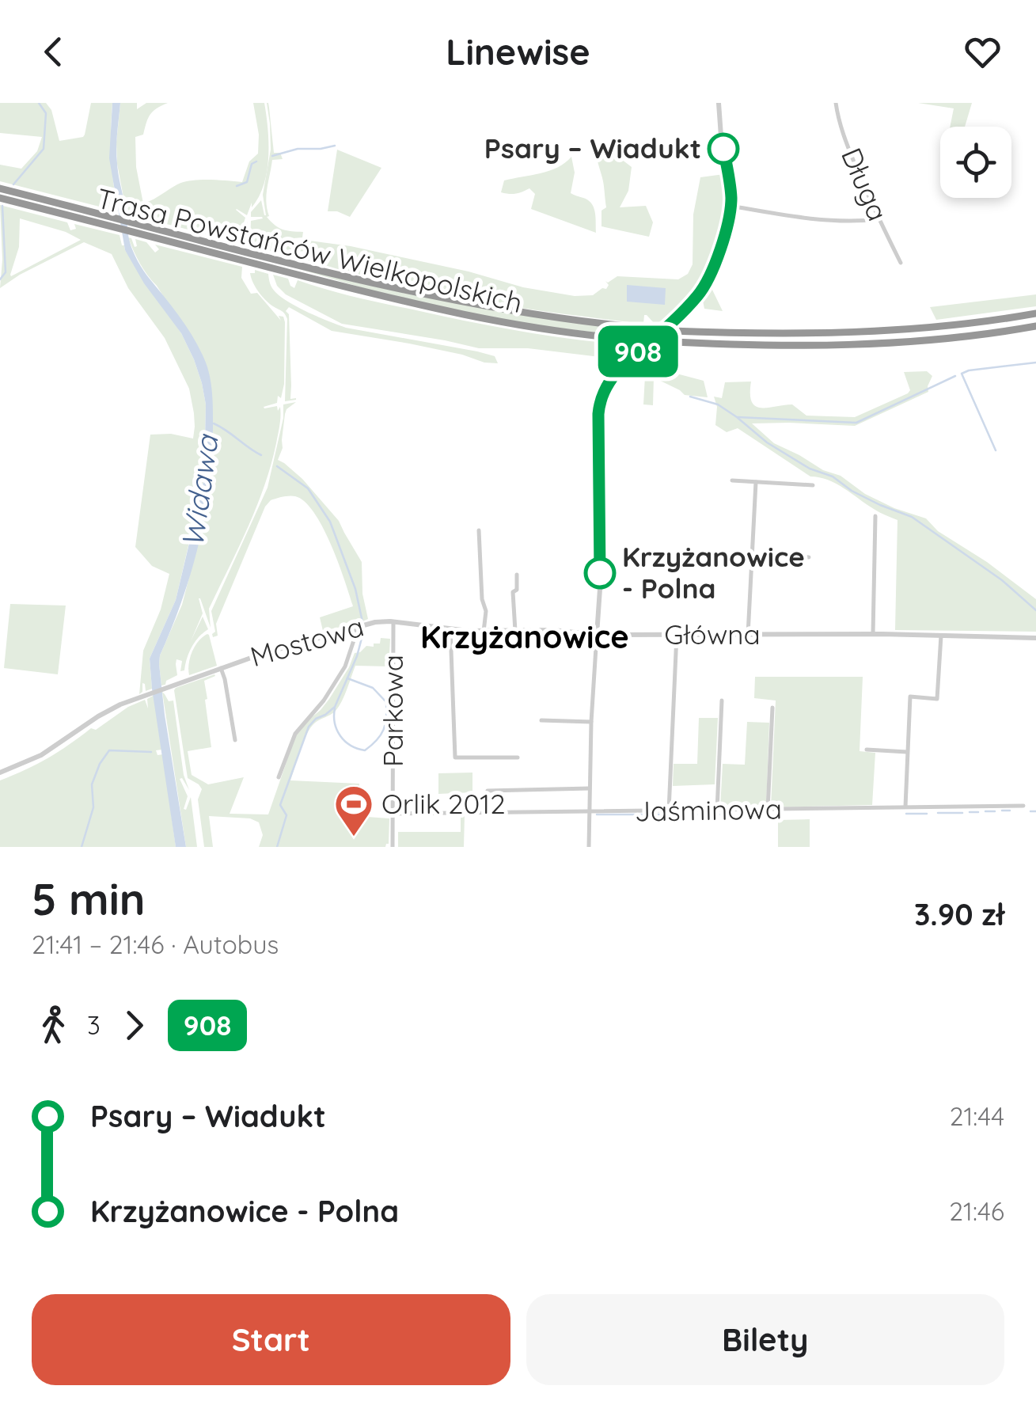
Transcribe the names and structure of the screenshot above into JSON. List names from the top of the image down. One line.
{"streets":{"highway":["Trasa Powstańców Wielkopolskich"],"street":["Długa","Główna","Mostowa","Parkowa","Jaśminowa"]},"crossings":[["Główna","Mostowa"],["Główna","Parkowa"],["Mostowa","Parkowa"],["Parkowa","Jaśminowa"]],"districts":["Krzyżanowice"],"water":["Widawa"],"places":{"other":["Psary – Wiadukt","Krzyżanowice - Polna"],"sports":["Orlik 2012"]},"lines":["bus line 908"],"page":{"header":"Linewise","on_map":"908","heading":["5 min","21:41 – 21:46 · Autobus","3.90 zł"],"legs":["3","908"],"list":[{"name":"Psary – Wiadukt","value":"21:44"},{"name":"Krzyżanowice - Polna","value":"21:46"}],"buttons":["Start","Bilety"]}}
